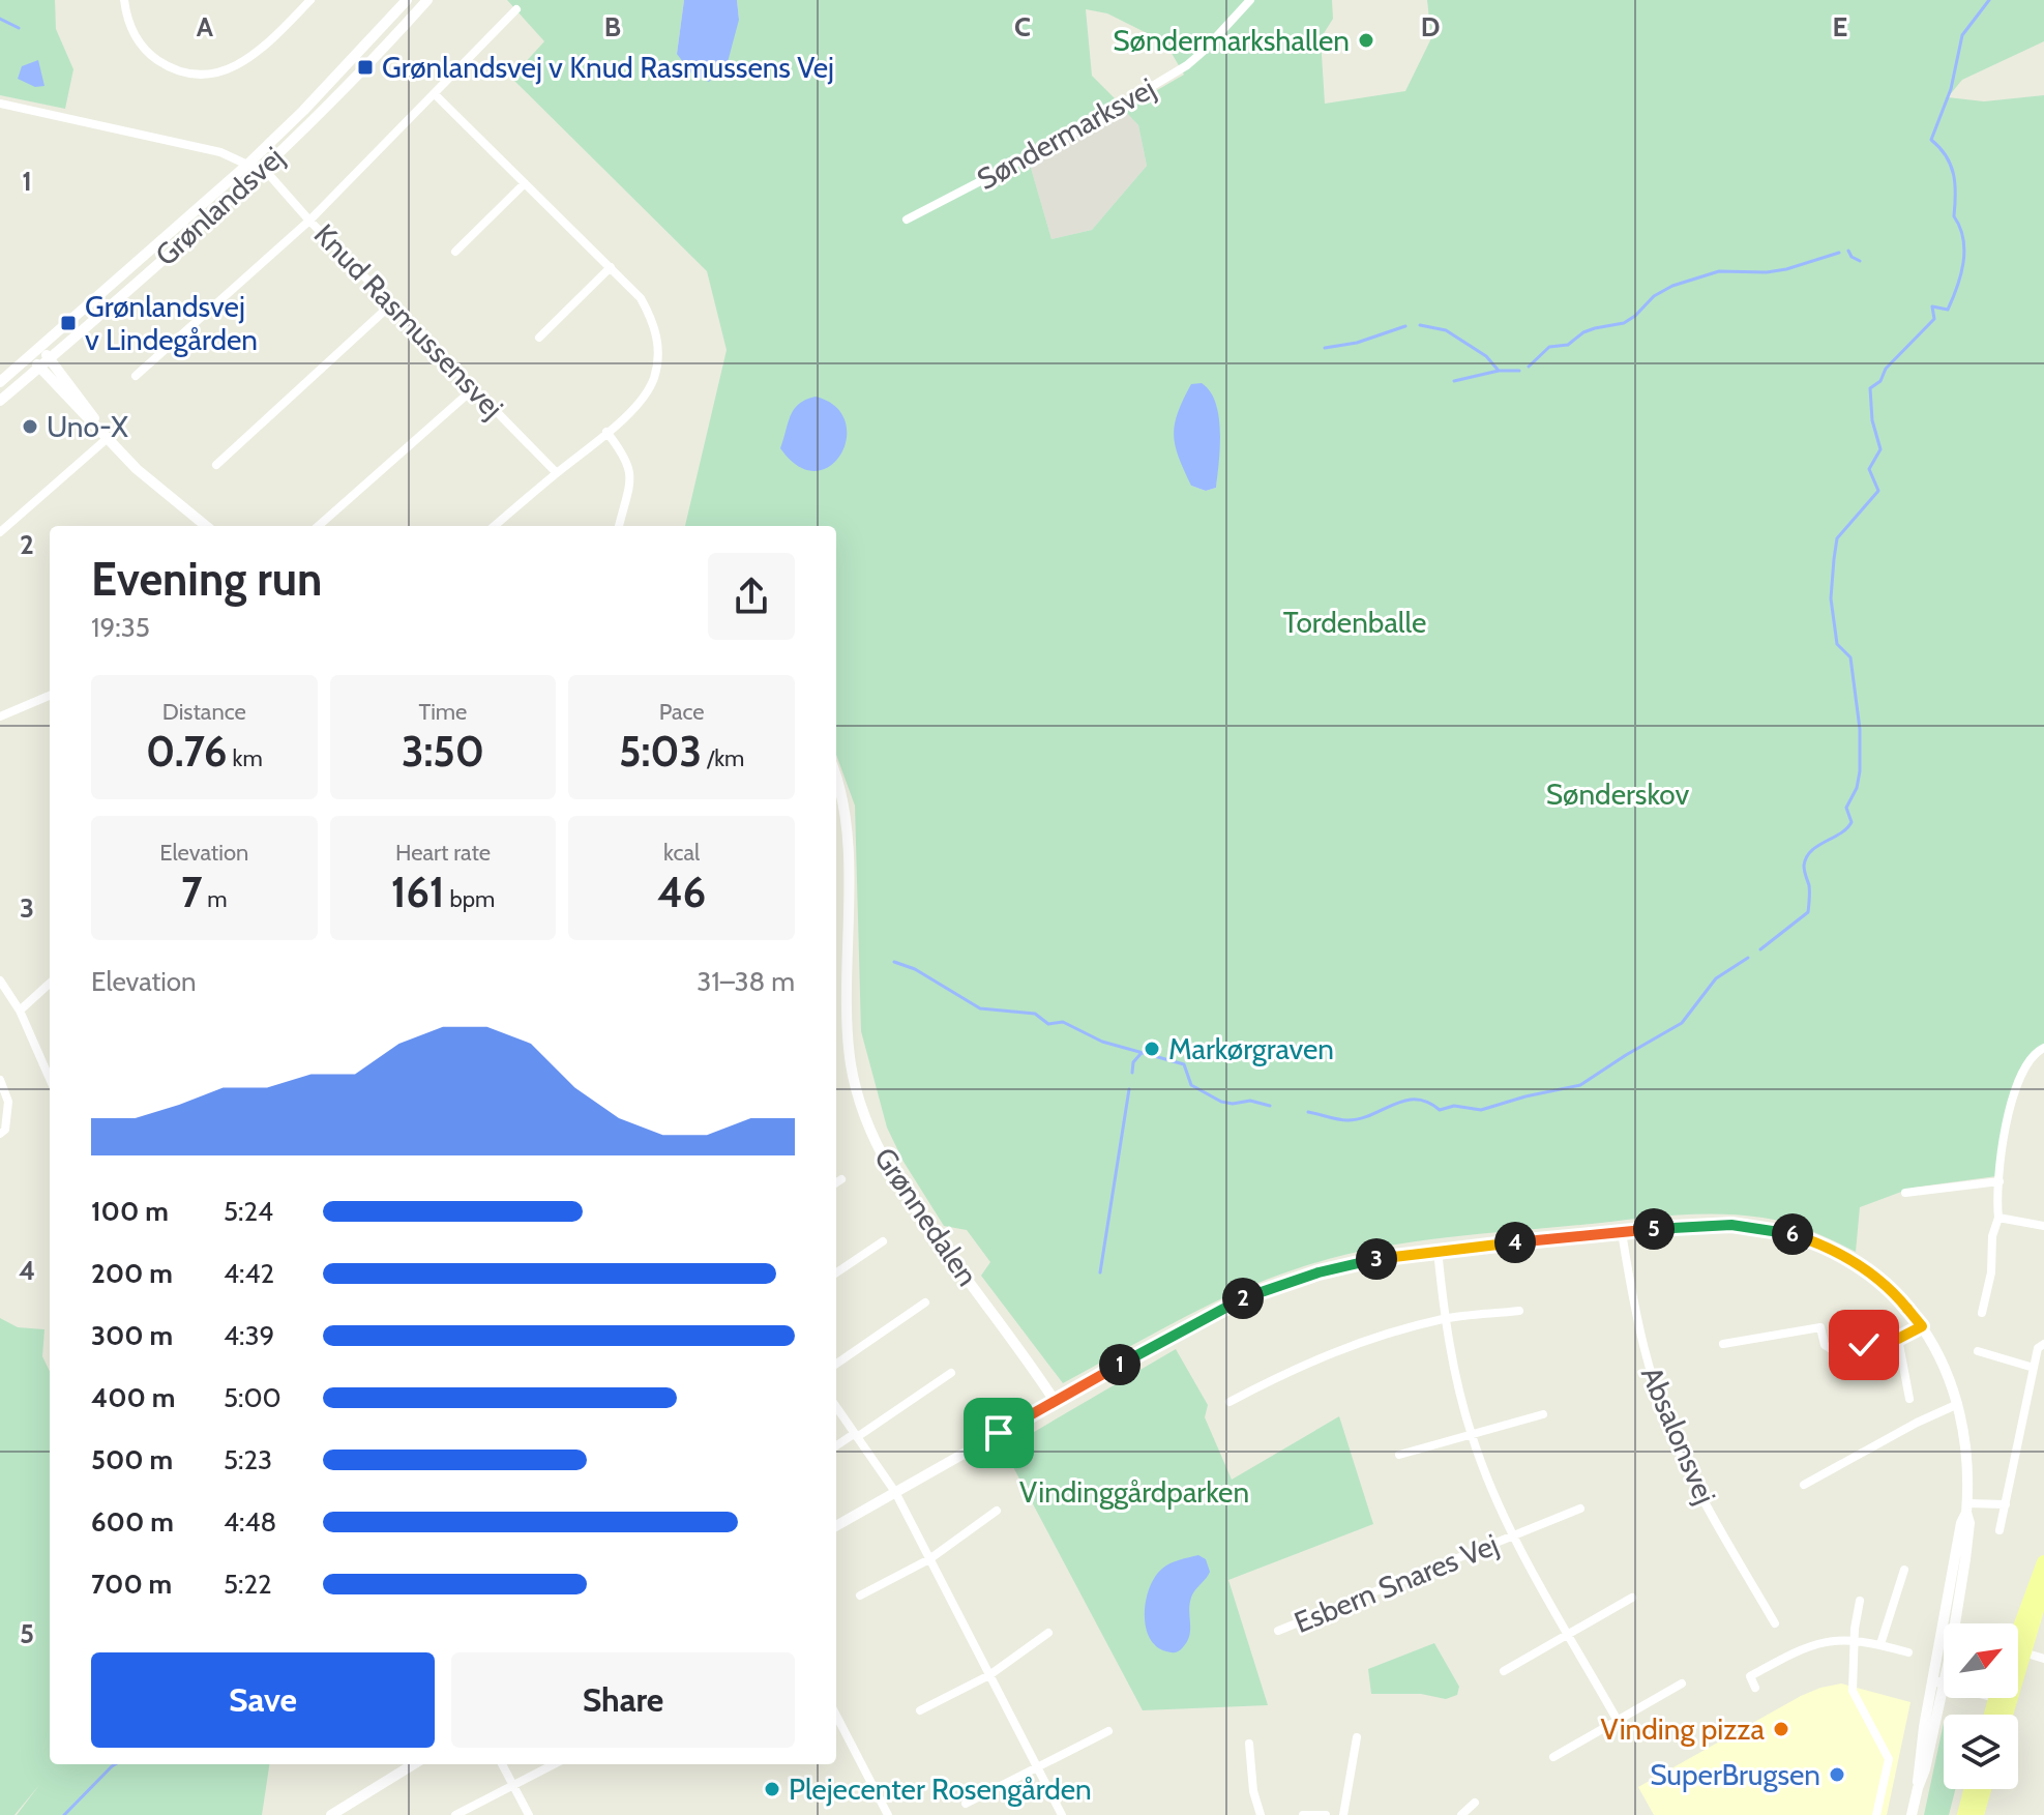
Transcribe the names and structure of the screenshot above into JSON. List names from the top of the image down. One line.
{"streets":{"street":["Søndermarksvej","Grønlandsvej","Knud Rasmussensvej","Grønnedalen","Absalonsvej","Esbern Snares Vej"]},"crossings":[["Grønlandsvej","Knud Rasmussensvej"]],"parks":["Tordenballe","Sønderskov","Vindinggårdparken"],"places":{"other":["Søndermarkshallen","Uno-X","Markørgraven","Vinding pizza","SuperBrugsen","Plejecenter Rosengården"],"transit":["Grønlandsvej v Knud Rasmussens Vej","Grønlandsvej v Lindegården"]},"north":"top right","page":{"heading":["Evening run","19:35"],"stats":[["Distance","0.76 km"],["Time","3:50"],["Pace","5:03 /km"],["Elevation","7 m"],["Heart rate","161 bpm"],["kcal","46"]],"chart":["Elevation","31–38 m"],"list":[{"name":"100 m","note":"5:24"},{"name":"200 m","note":"4:42"},{"name":"300 m","note":"4:39"},{"name":"400 m","note":"5:00"},{"name":"500 m","note":"5:23"},{"name":"600 m","note":"4:48"},{"name":"700 m","note":"5:22"}],"pins":["5","6","4","3","2","1"],"buttons":["Save","Share"]},"grid":{"columns":["A","B","C","D","E"],"rows":["1","2","3","4","5"]}}
